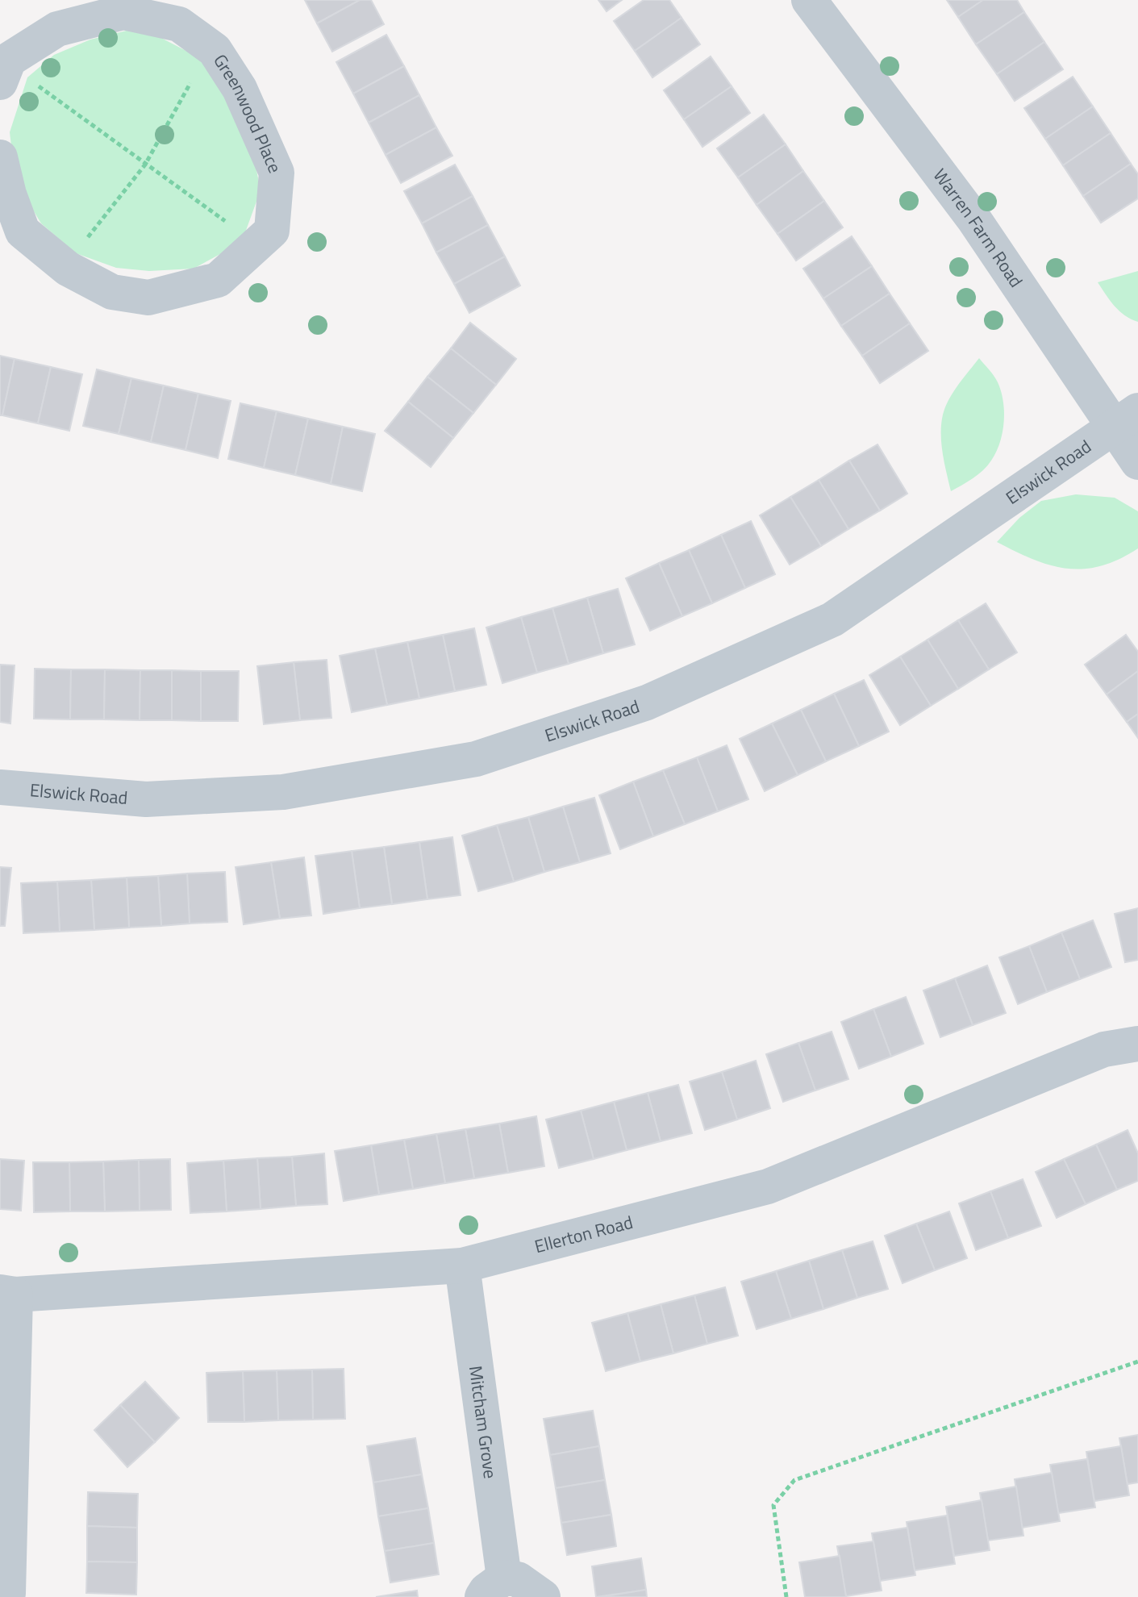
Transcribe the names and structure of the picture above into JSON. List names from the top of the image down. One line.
{"streets":{"street":["Greenwood Place","Warren Farm Road","Elswick Road","Ellerton Road","Mitcham Grove"]},"crossings":[["Warren Farm Road","Elswick Road"],["Ellerton Road","Mitcham Grove"]]}
